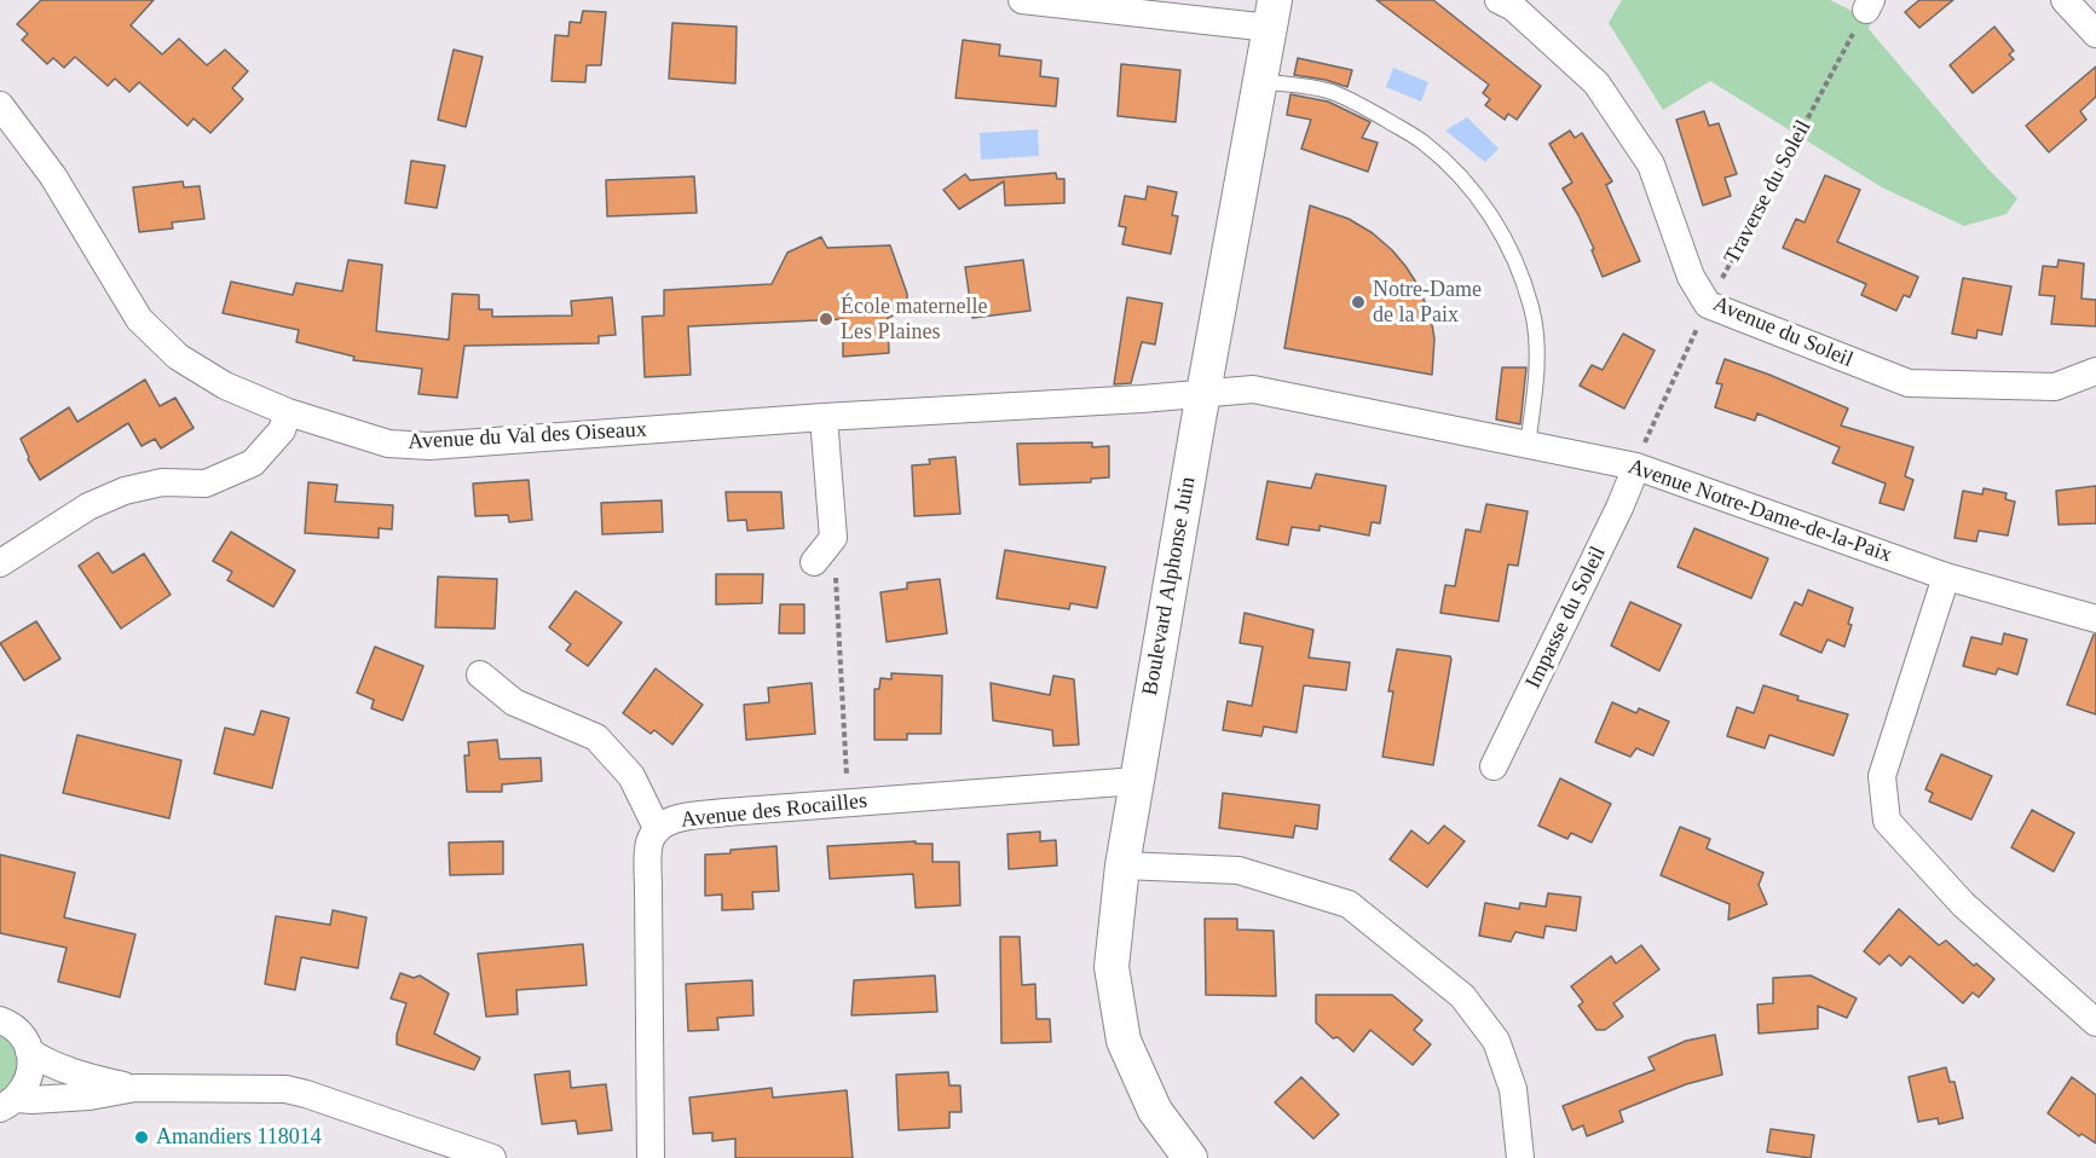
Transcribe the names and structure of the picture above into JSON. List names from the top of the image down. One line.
{"streets":{"street":["Avenue du Soleil","Avenue du Val des Oiseaux","Avenue Notre-Dame-de-la-Paix","Boulevard Alphonse Juin","Impasse du Soleil","Avenue des Rocailles"],"path":["Traverse du Soleil"]},"crossings":[["Traverse du Soleil","Avenue du Soleil"],["Traverse du Soleil","Avenue Notre-Dame-de-la-Paix"],["Traverse du Soleil","Impasse du Soleil"],["Avenue du Val des Oiseaux","Avenue Notre-Dame-de-la-Paix"],["Avenue du Val des Oiseaux","Boulevard Alphonse Juin"],["Avenue Notre-Dame-de-la-Paix","Boulevard Alphonse Juin"],["Avenue Notre-Dame-de-la-Paix","Impasse du Soleil"],["Boulevard Alphonse Juin","Avenue des Rocailles"]],"places":["Notre-Dame de la Paix","École maternelle Les Plaines","Amandiers 118014"]}
